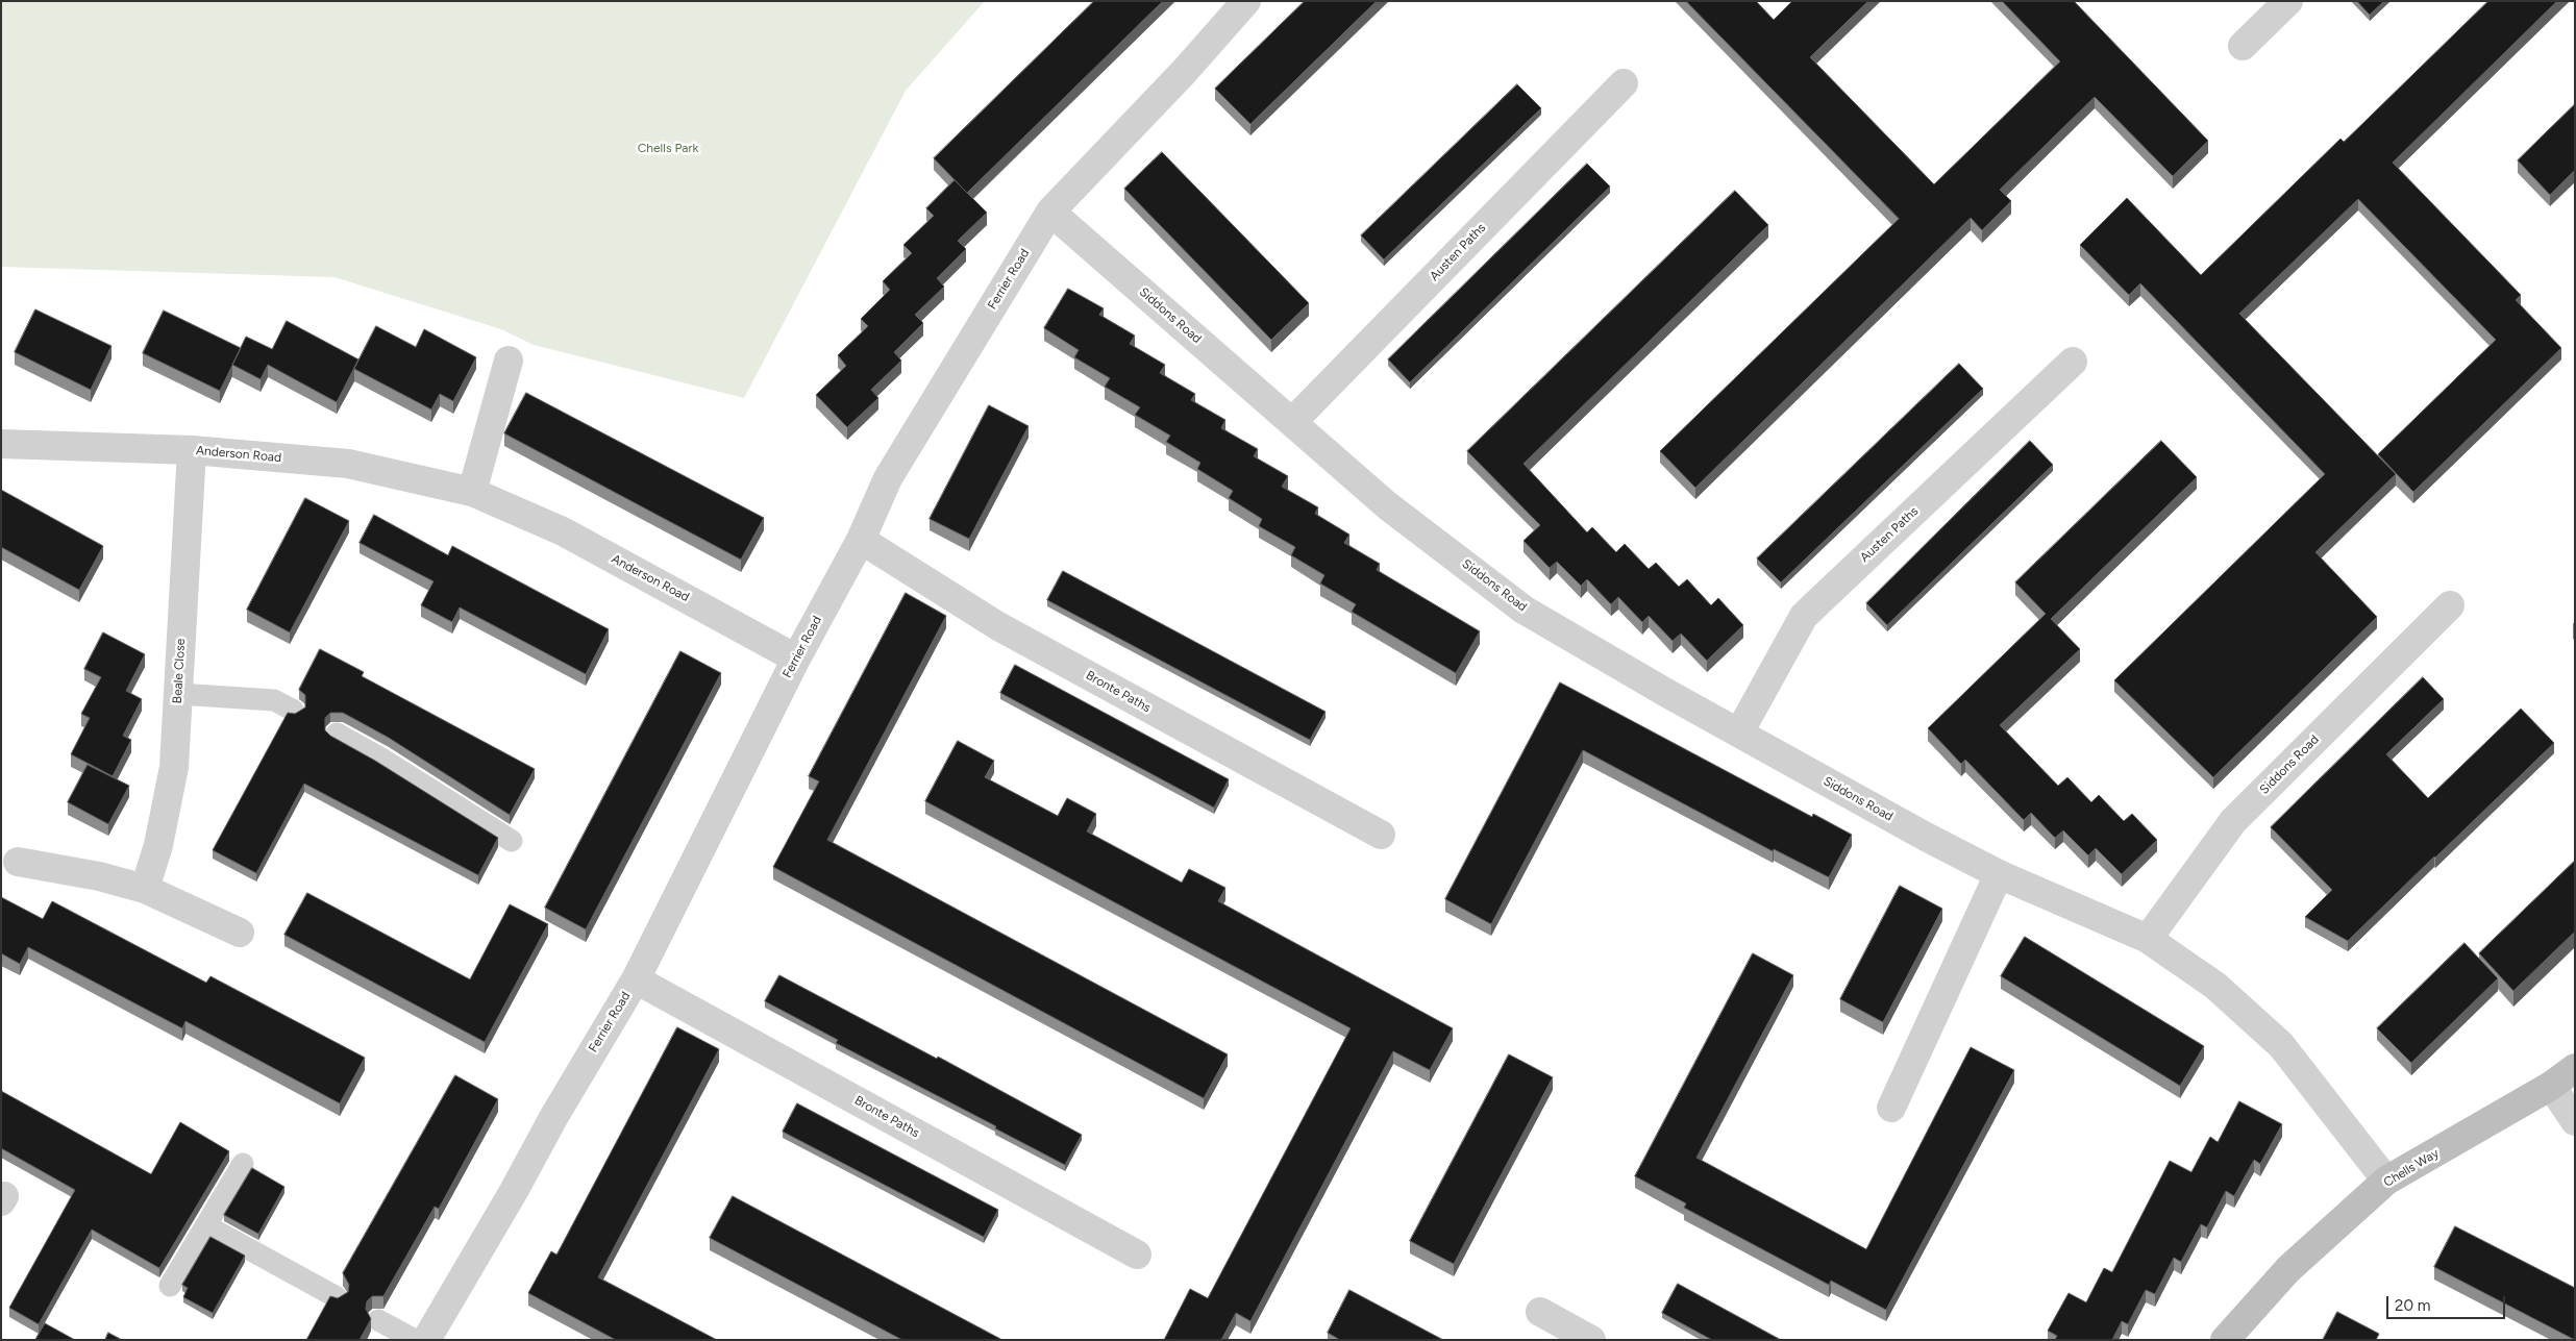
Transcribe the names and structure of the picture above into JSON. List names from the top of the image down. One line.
{"streets":{"street":["Austen Paths","Ferrier Road","Siddons Road","Anderson Road","Beale Close","Bronte Paths","Chells Way"]},"crossings":[["Austen Paths","Siddons Road"],["Ferrier Road","Siddons Road"],["Ferrier Road","Anderson Road"],["Ferrier Road","Bronte Paths"],["Siddons Road","Chells Way"],["Anderson Road","Beale Close"]],"parks":["Chells Park"],"scale_bar":"20 m"}
